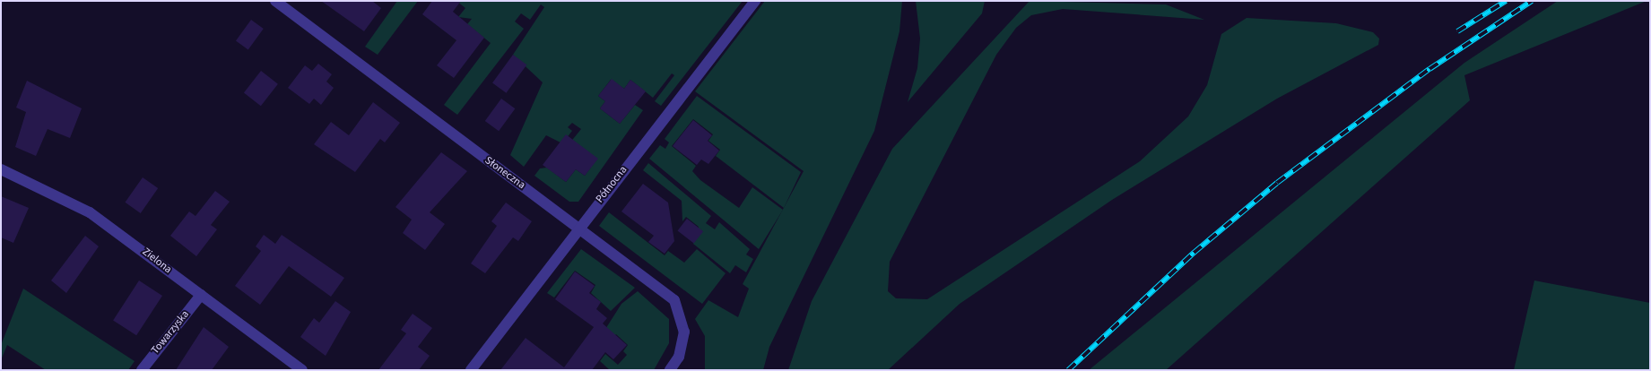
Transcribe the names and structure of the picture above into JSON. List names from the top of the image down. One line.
{"streets":{"street":["Słoneczna","Północna","Zielona","Towarzyska"]},"crossings":[["Słoneczna","Północna"],["Zielona","Towarzyska"]]}
